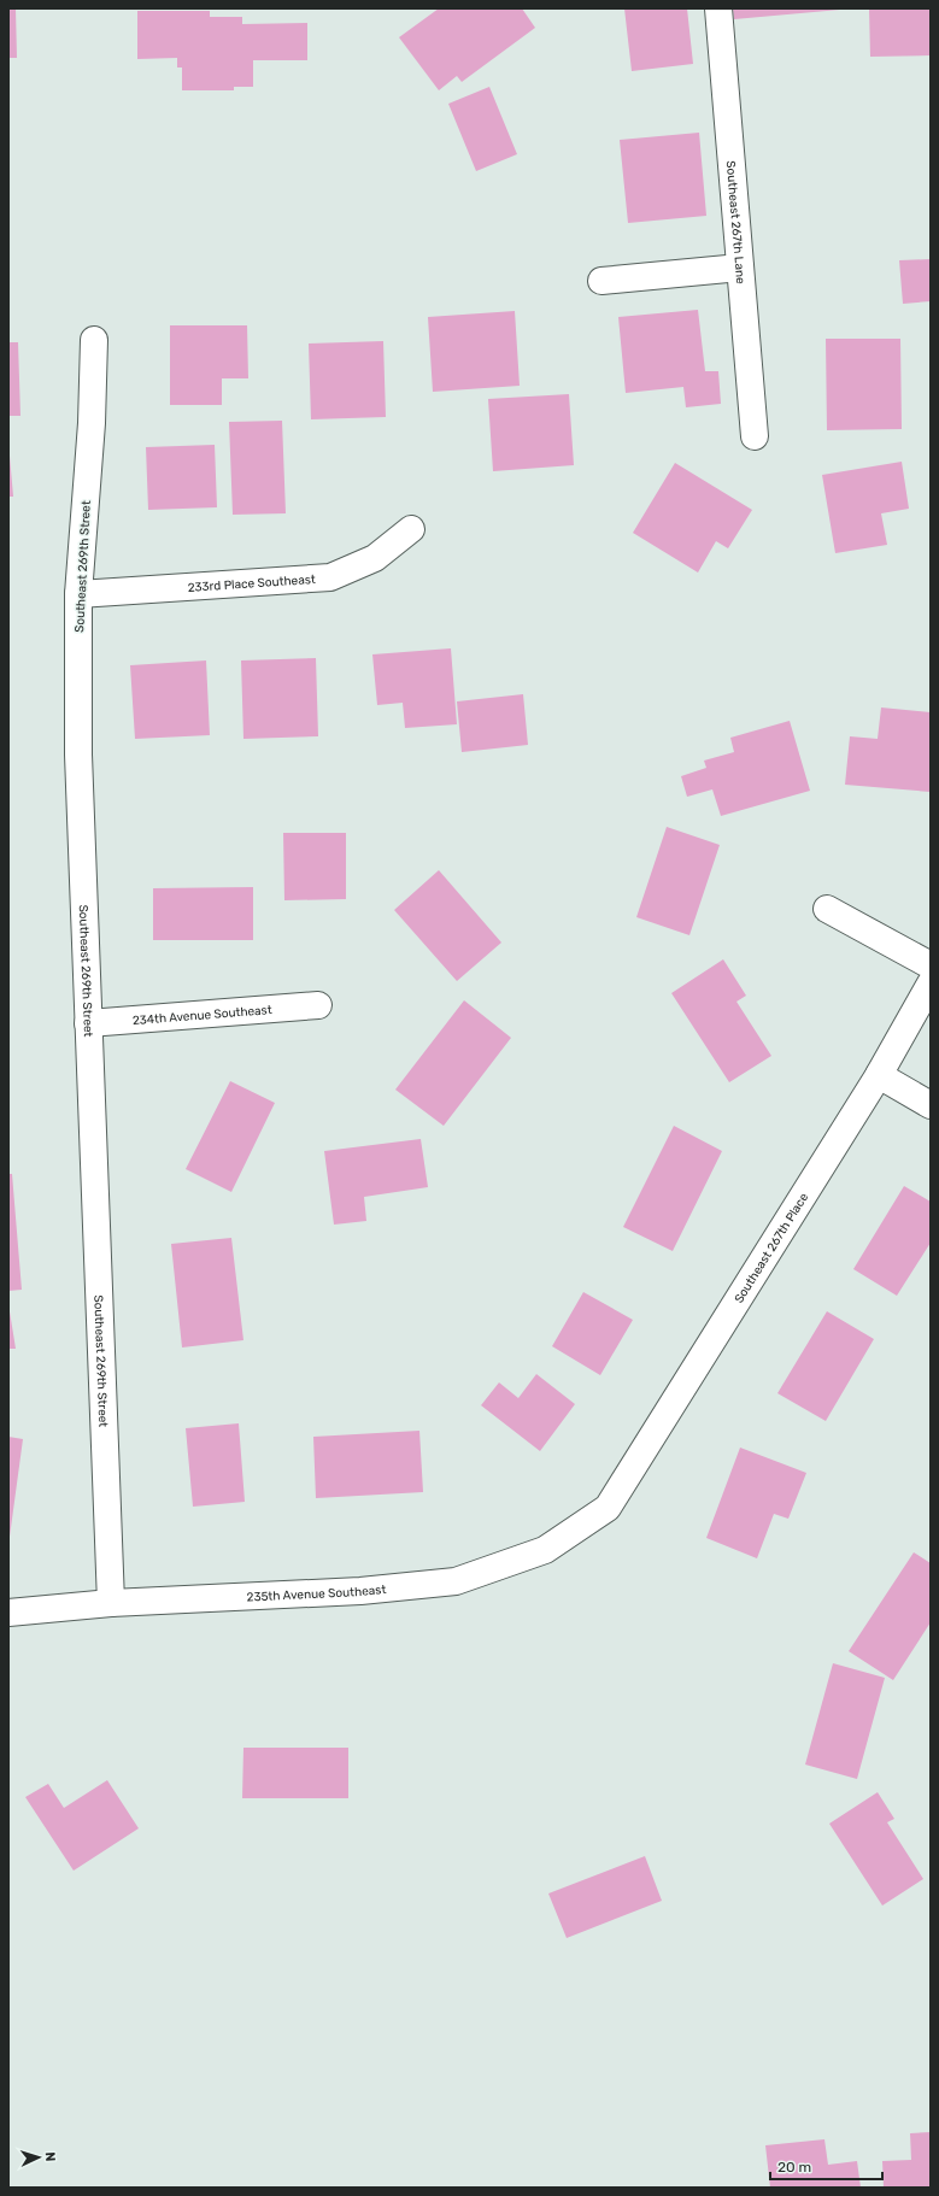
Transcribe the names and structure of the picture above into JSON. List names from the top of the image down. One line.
{"streets":{"street":["Southeast 267th Lane","Southeast 269th Street","233rd Place Southeast","234th Avenue Southeast","Southeast 267th Place","235th Avenue Southeast"]},"crossings":[["Southeast 269th Street","233rd Place Southeast"],["Southeast 269th Street","234th Avenue Southeast"],["Southeast 269th Street","235th Avenue Southeast"],["Southeast 267th Place","235th Avenue Southeast"]],"scale_bar":"20 m","north":"right"}
